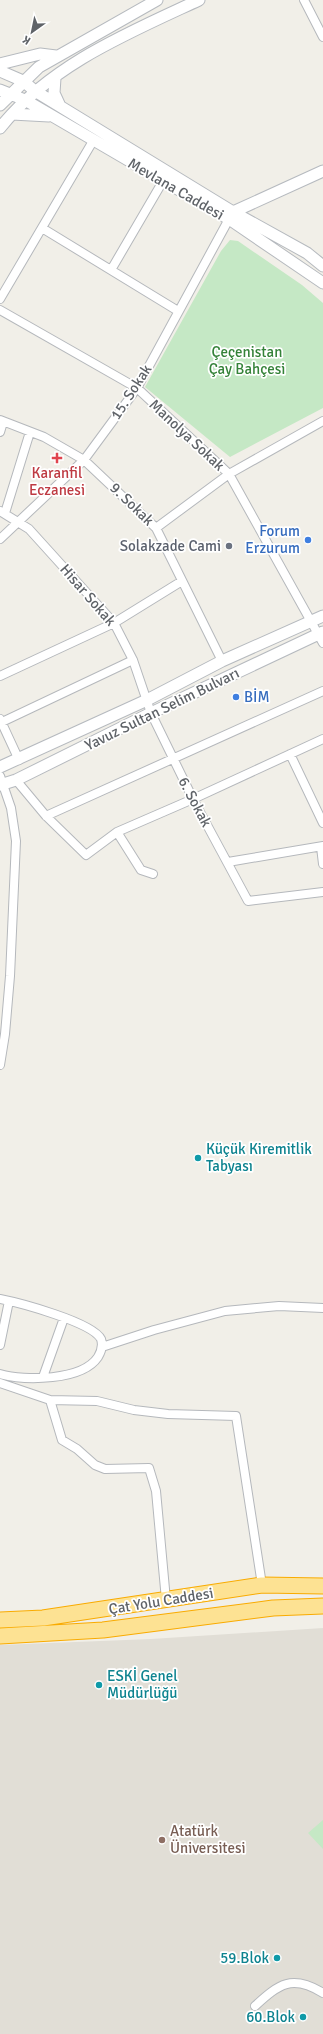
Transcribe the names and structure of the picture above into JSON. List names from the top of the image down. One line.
{"streets":{"highway":["Çat Yolu Caddesi"],"main road":["Mevlana Caddesi","Yavuz Sultan Selim Bulvarı"],"street":["15. Sokak","Manolya Sokak","9. Sokak","Hisar Sokak","6. Sokak"]},"crossings":[["Mevlana Caddesi","15. Sokak"],["15. Sokak","Manolya Sokak"],["15. Sokak","9. Sokak"],["15. Sokak","Hisar Sokak"],["Manolya Sokak","Yavuz Sultan Selim Bulvarı"],["9. Sokak","Yavuz Sultan Selim Bulvarı"],["Hisar Sokak","Yavuz Sultan Selim Bulvarı"],["Hisar Sokak","6. Sokak"],["Yavuz Sultan Selim Bulvarı","6. Sokak"]],"parks":["Çeçenistan Çay Bahçesi"],"places":{"health":["Karanfil Eczanesi"],"other":["Forum Erzurum","Solakzade Cami","BİM","Küçük Kiremitlik Tabyası","ESKİ Genel Müdürlüğü","Atatürk Üniversitesi","59.Blok","60.Blok"]},"north":"bottom left"}
